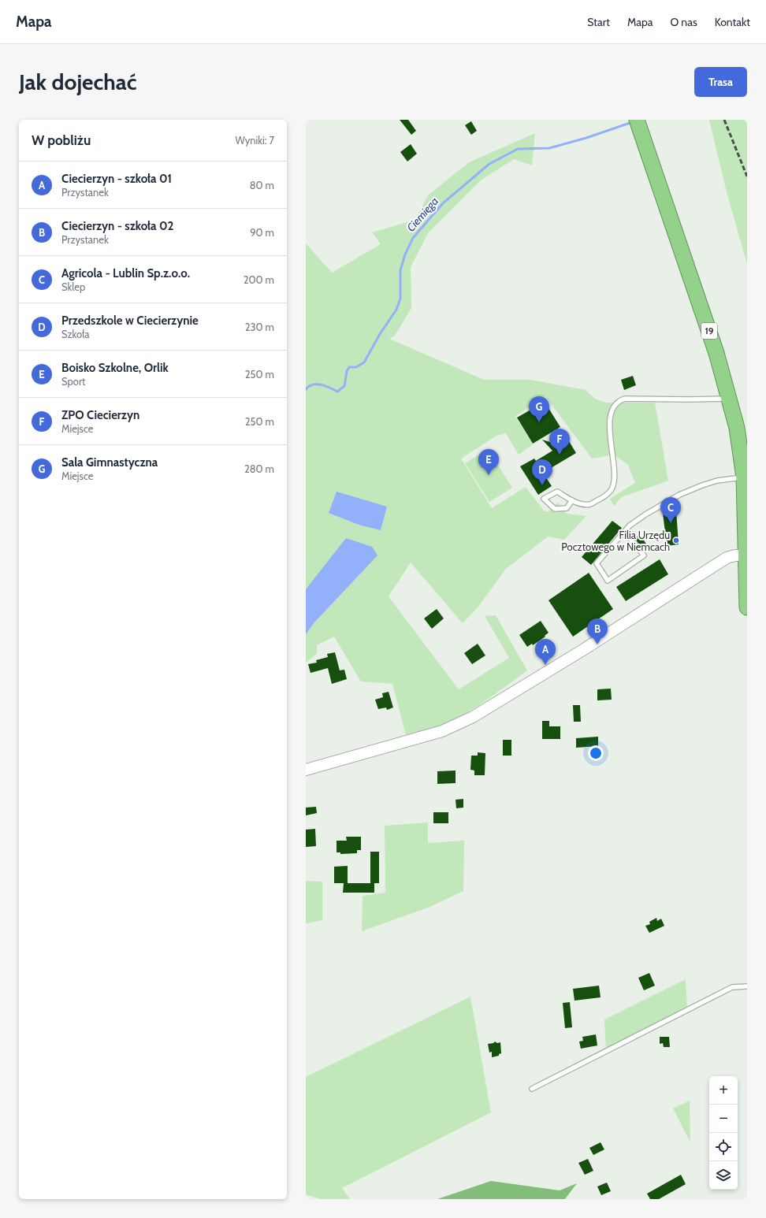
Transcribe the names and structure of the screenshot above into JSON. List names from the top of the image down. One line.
{"streets":{"highway":["19"]},"water":["Ciemięga"],"places":["Filia Urzędu Pocztowego w Niemcach"],"page":{"header":"Mapa","nav":["Start","Mapa","O nas","Kontakt"],"buttons":"Trasa","title":"Jak dojechać","heading":["W pobliżu","Wyniki: 7"],"list":[{"mark":"A","name":"Ciecierzyn - szkoła 01","note":"Przystanek","value":"80 m"},{"mark":"B","name":"Ciecierzyn - szkoła 02","note":"Przystanek","value":"90 m"},{"mark":"C","name":"Agricola - Lublin Sp.z.o.o.","note":"Sklep","value":"200 m"},{"mark":"D","name":"Przedszkole w Ciecierzynie","note":"Szkoła","value":"230 m"},{"mark":"E","name":"Boisko Szkolne, Orlik","note":"Sport","value":"250 m"},{"mark":"F","name":"ZPO Ciecierzyn","note":"Miejsce","value":"250 m"},{"mark":"G","name":"Sala Gimnastyczna","note":"Miejsce","value":"280 m"}],"pins":["G","F","E","D","C","B","A"],"map_buttons":["+","−"]}}
